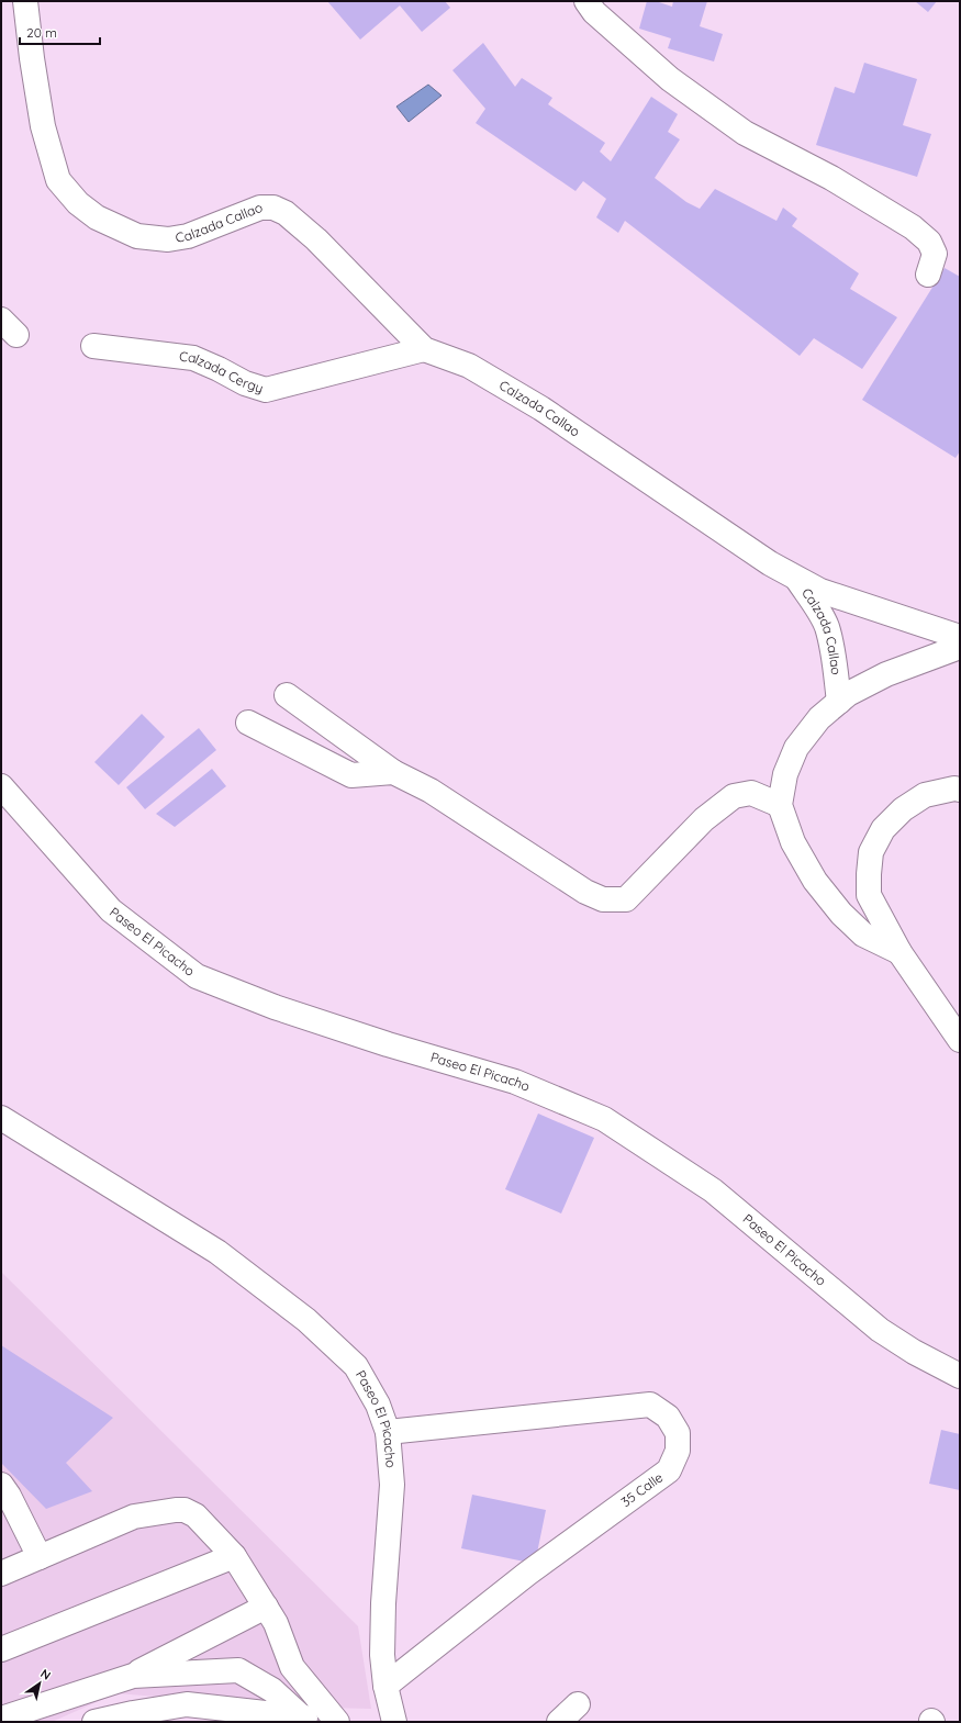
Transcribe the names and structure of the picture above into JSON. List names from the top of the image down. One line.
{"streets":{"street":["Calzada Callao","Calzada Cergy","Paseo El Picacho","35 Calle"]},"crossings":[["Calzada Callao","Calzada Cergy"],["Paseo El Picacho","35 Calle"]],"scale_bar":"20 m","north":"top right"}
